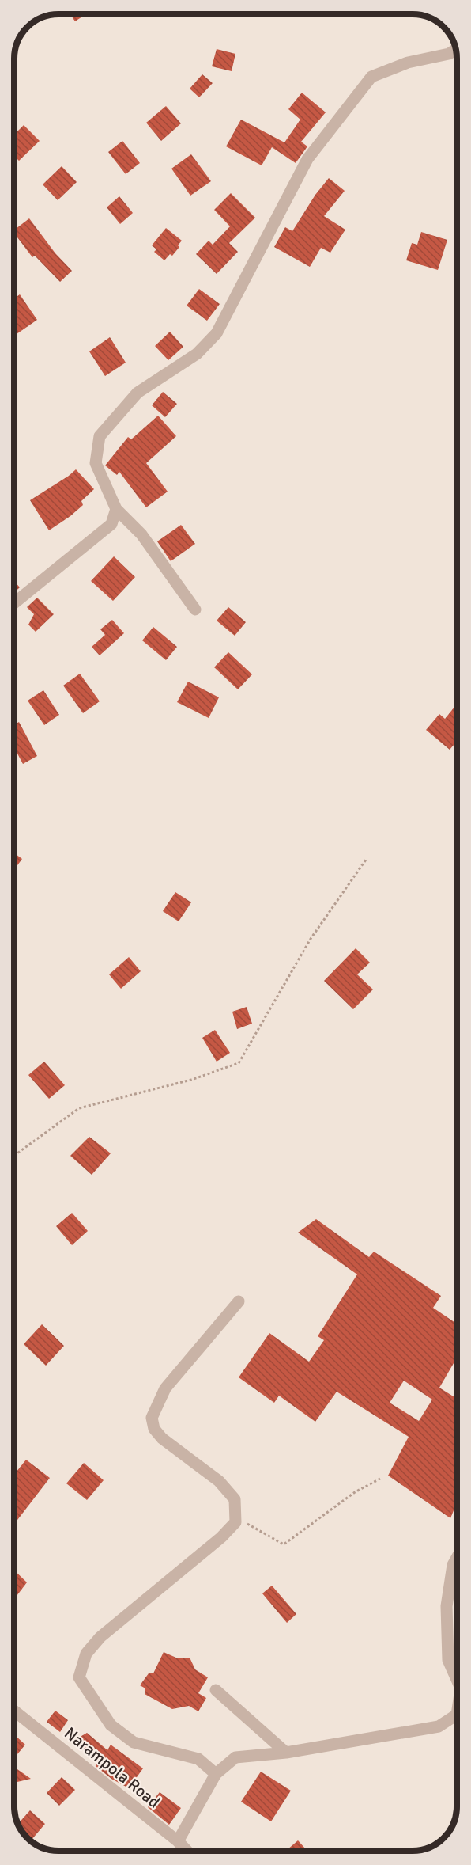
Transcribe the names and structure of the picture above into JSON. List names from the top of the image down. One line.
{"streets":{"street":["Narampola Road"]}}
